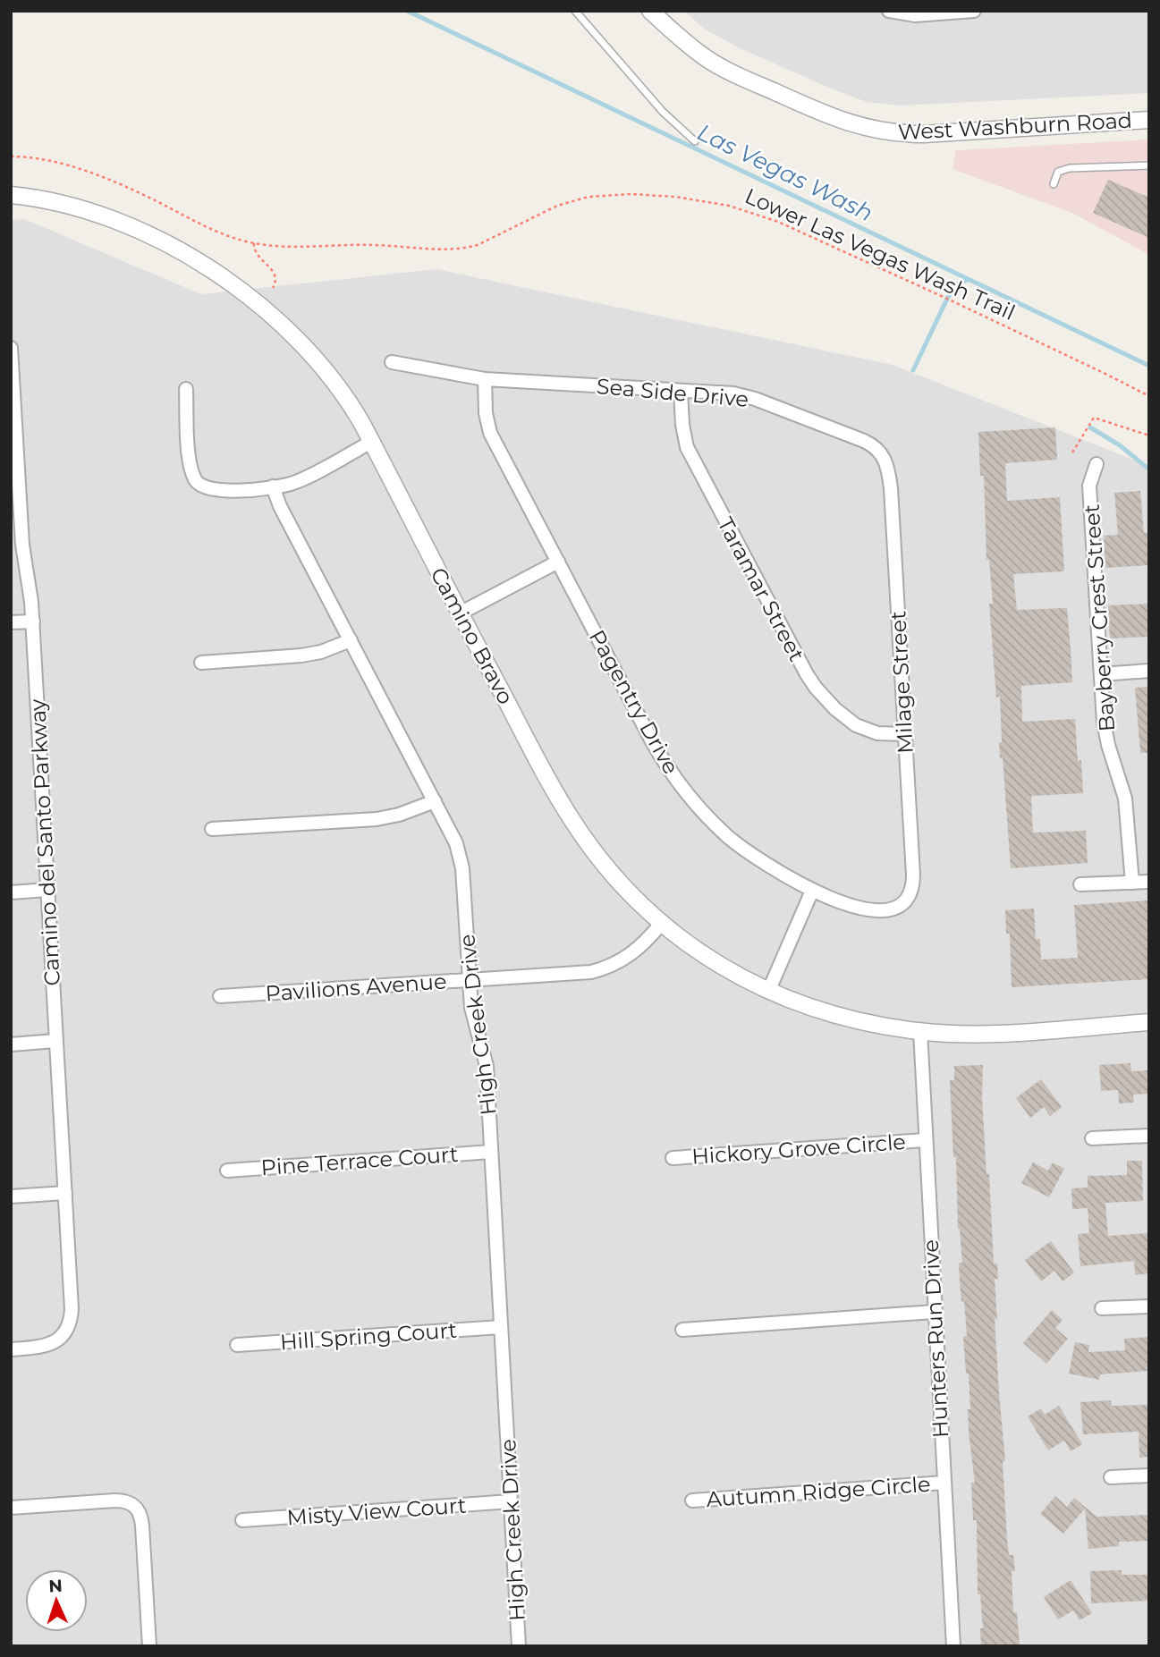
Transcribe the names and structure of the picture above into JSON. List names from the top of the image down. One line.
{"streets":{"street":["West Washburn Road","Sea Side Drive","Taramar Street","Bayberry Crest Street","Camino Bravo","Milage Street","Pagentry Drive","Camino del Santo Parkway","Pavilions Avenue","High Creek Drive","Hickory Grove Circle","Pine Terrace Court","Hill Spring Court","Hunters Run Drive","Autumn Ridge Circle","Misty View Court"],"path":["Lower Las Vegas Wash Trail"]},"crossings":[["Sea Side Drive","Taramar Street"],["Sea Side Drive","Milage Street"],["Sea Side Drive","Pagentry Drive"],["Taramar Street","Milage Street"],["Camino Bravo","Pavilions Avenue"],["Camino Bravo","Hunters Run Drive"],["Milage Street","Pagentry Drive"],["Pavilions Avenue","High Creek Drive"],["High Creek Drive","Pine Terrace Court"],["High Creek Drive","Hill Spring Court"],["High Creek Drive","Misty View Court"],["Hickory Grove Circle","Hunters Run Drive"],["Hunters Run Drive","Autumn Ridge Circle"]],"water":["Las Vegas Wash"],"north":"top"}
